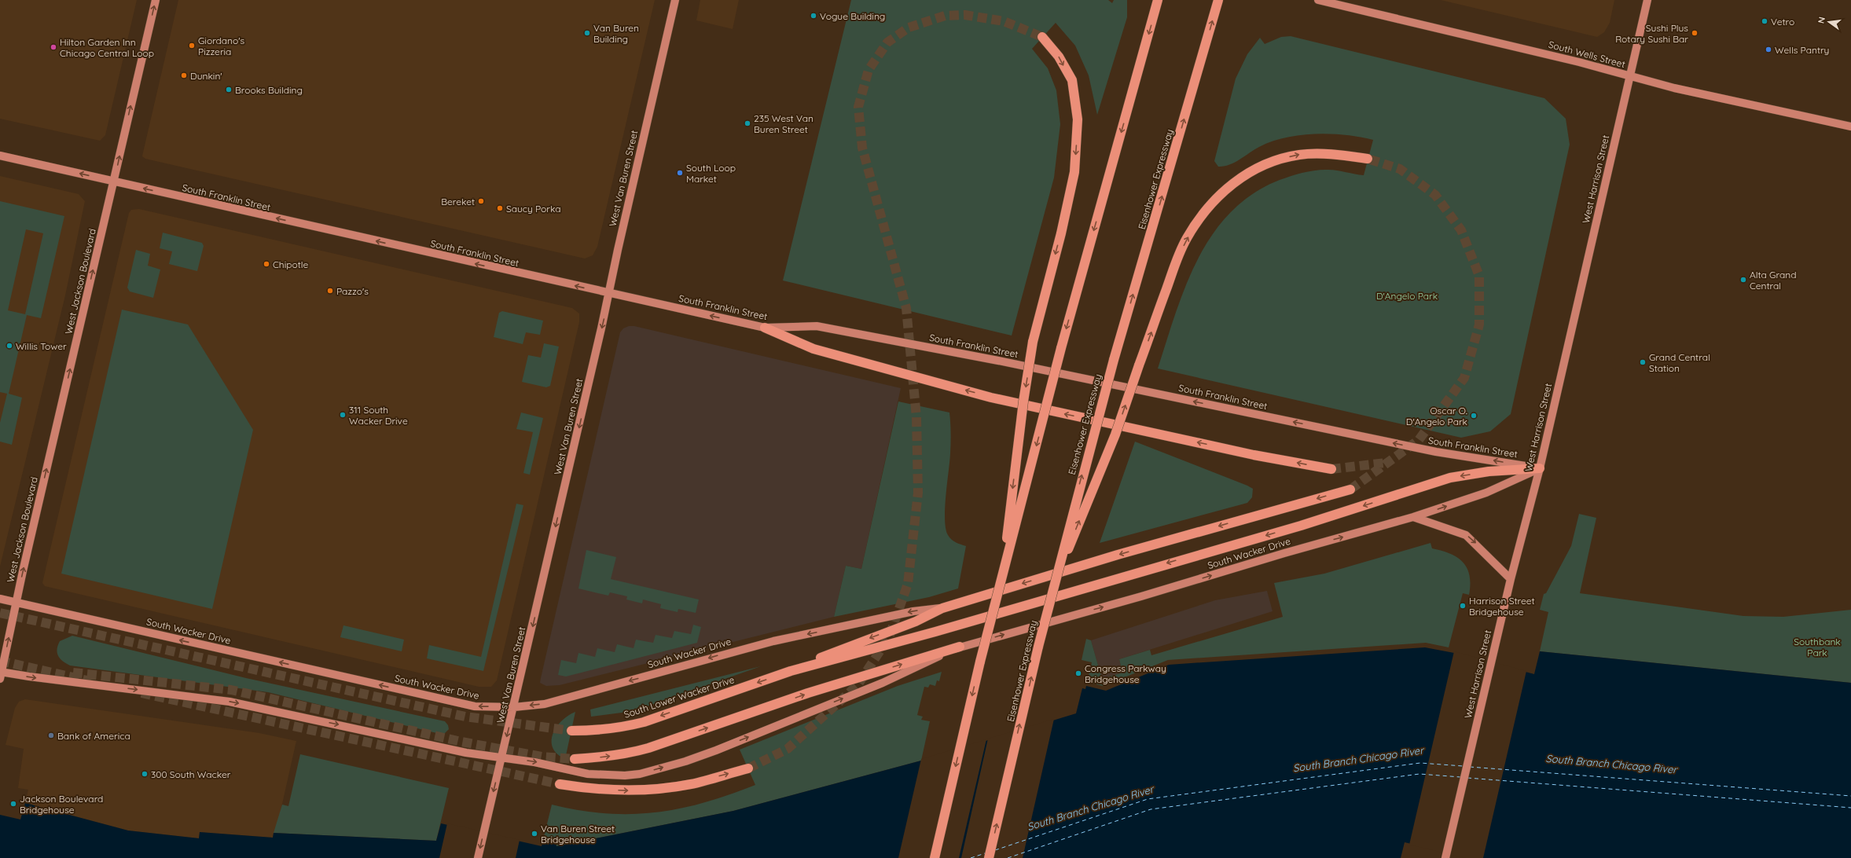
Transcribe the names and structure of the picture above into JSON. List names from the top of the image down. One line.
{"streets":{"highway":["Eisenhower Expressway","South Lower Wacker Drive"],"main road":["South Wells Street","West Van Buren Street","West Harrison Street","South Franklin Street","West Jackson Boulevard","South Wacker Drive"]},"crossings":[["South Wells Street","West Harrison Street"],["West Van Buren Street","South Franklin Street"],["West Van Buren Street","South Wacker Drive"],["West Harrison Street","South Franklin Street"],["West Harrison Street","South Wacker Drive"],["South Franklin Street","West Jackson Boulevard"],["South Franklin Street","South Wacker Drive"],["West Jackson Boulevard","South Wacker Drive"]],"one_way":["West Van Buren Street","South Franklin Street","West Jackson Boulevard"],"water":["South Branch Chicago River"],"parks":["D'Angelo Park","Southbank Park"],"places":["Vogue Building","Vetro","Van Buren Building","Sushi Plus Rotary Sushi Bar","Giordano's Pizzeria","Hilton Garden Inn Chicago Central Loop","Wells Pantry","Dunkin'","Brooks Building","235 West Van Buren Street","South Loop Market","Bereket","Saucy Porka","Chipotle","Alta Grand Central","Pazzo's","Willis Tower","Grand Central Station","311 South Wacker Drive","Oscar O. D'Angelo Park","Harrison Street Bridgehouse","Congress Parkway Bridgehouse","Bank of America","300 South Wacker","Jackson Boulevard Bridgehouse","Van Buren Street Bridgehouse"],"north":"left"}
